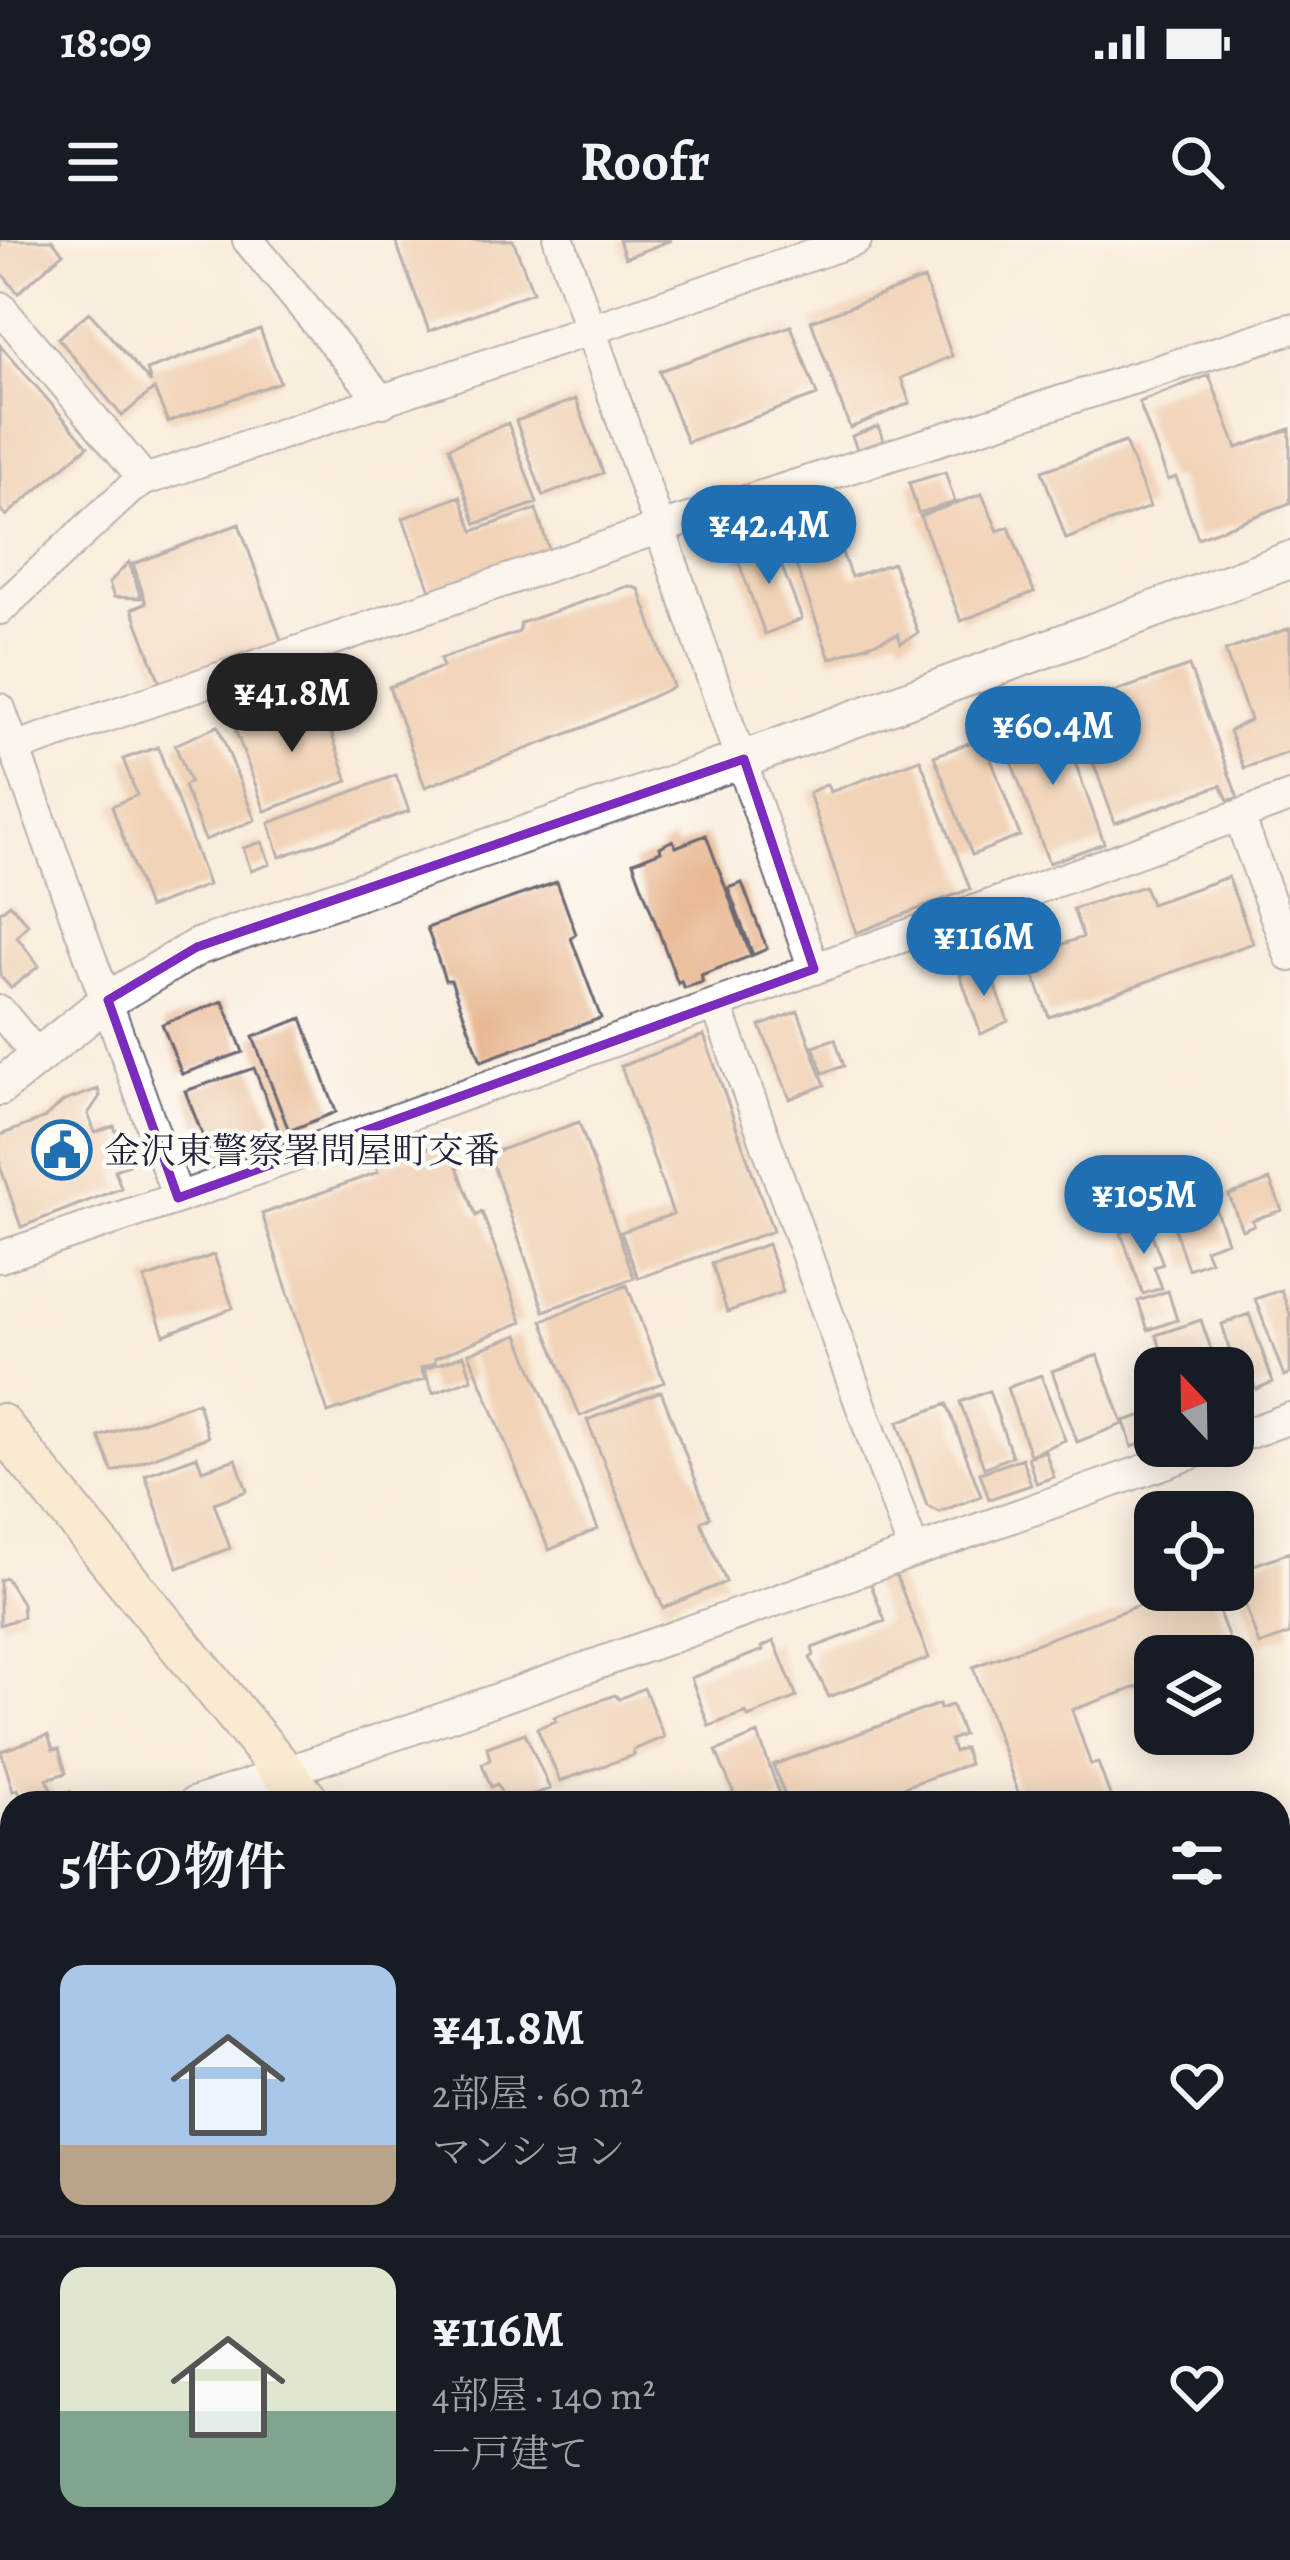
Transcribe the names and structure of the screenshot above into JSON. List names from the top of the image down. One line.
{"places":{"public building":["金沢東警察署問屋町交番"]},"north":"top","page":{"status":"18:09","header":"Roofr","price":["¥42.4M","¥41.8M","¥60.4M","¥116M","¥105M"],"heading":"5件の物件","list":[{"name":"¥41.8M","note":"2部屋 · 60 m² · マンション"},{"name":"¥116M","note":"4部屋 · 140 m² · 一戸建て"}]}}
